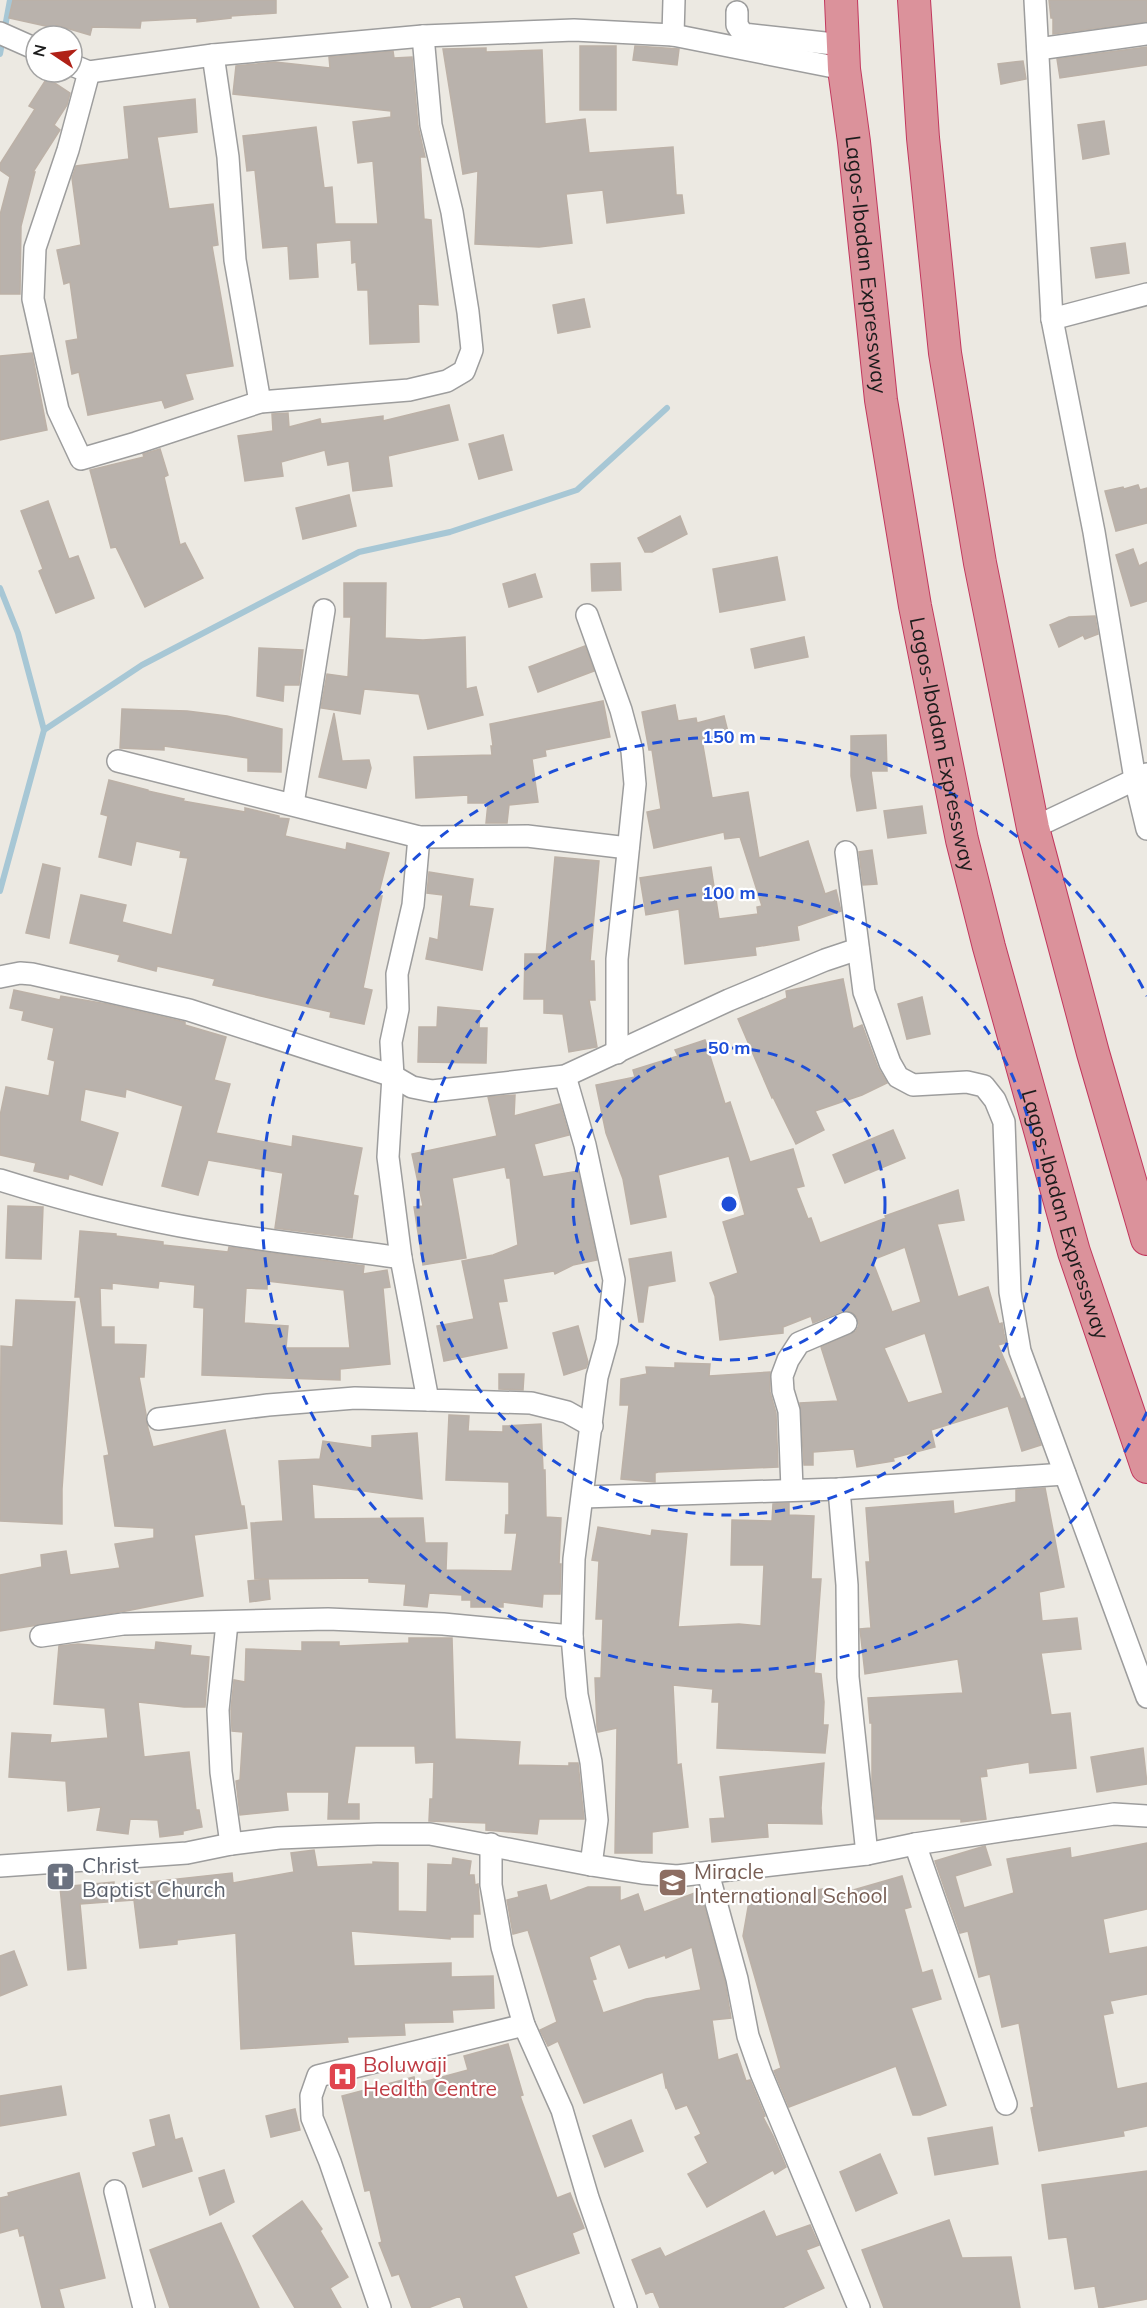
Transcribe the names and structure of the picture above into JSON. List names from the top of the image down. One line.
{"streets":{"highway":["Lagos-Ibadan Expressway"]},"places":{"church":["Christ Baptist Church"],"school or university":["Miracle International School"],"hospital":["Boluwaji Health Centre"]},"north":"left","rings":["150 m","100 m","50 m"]}
